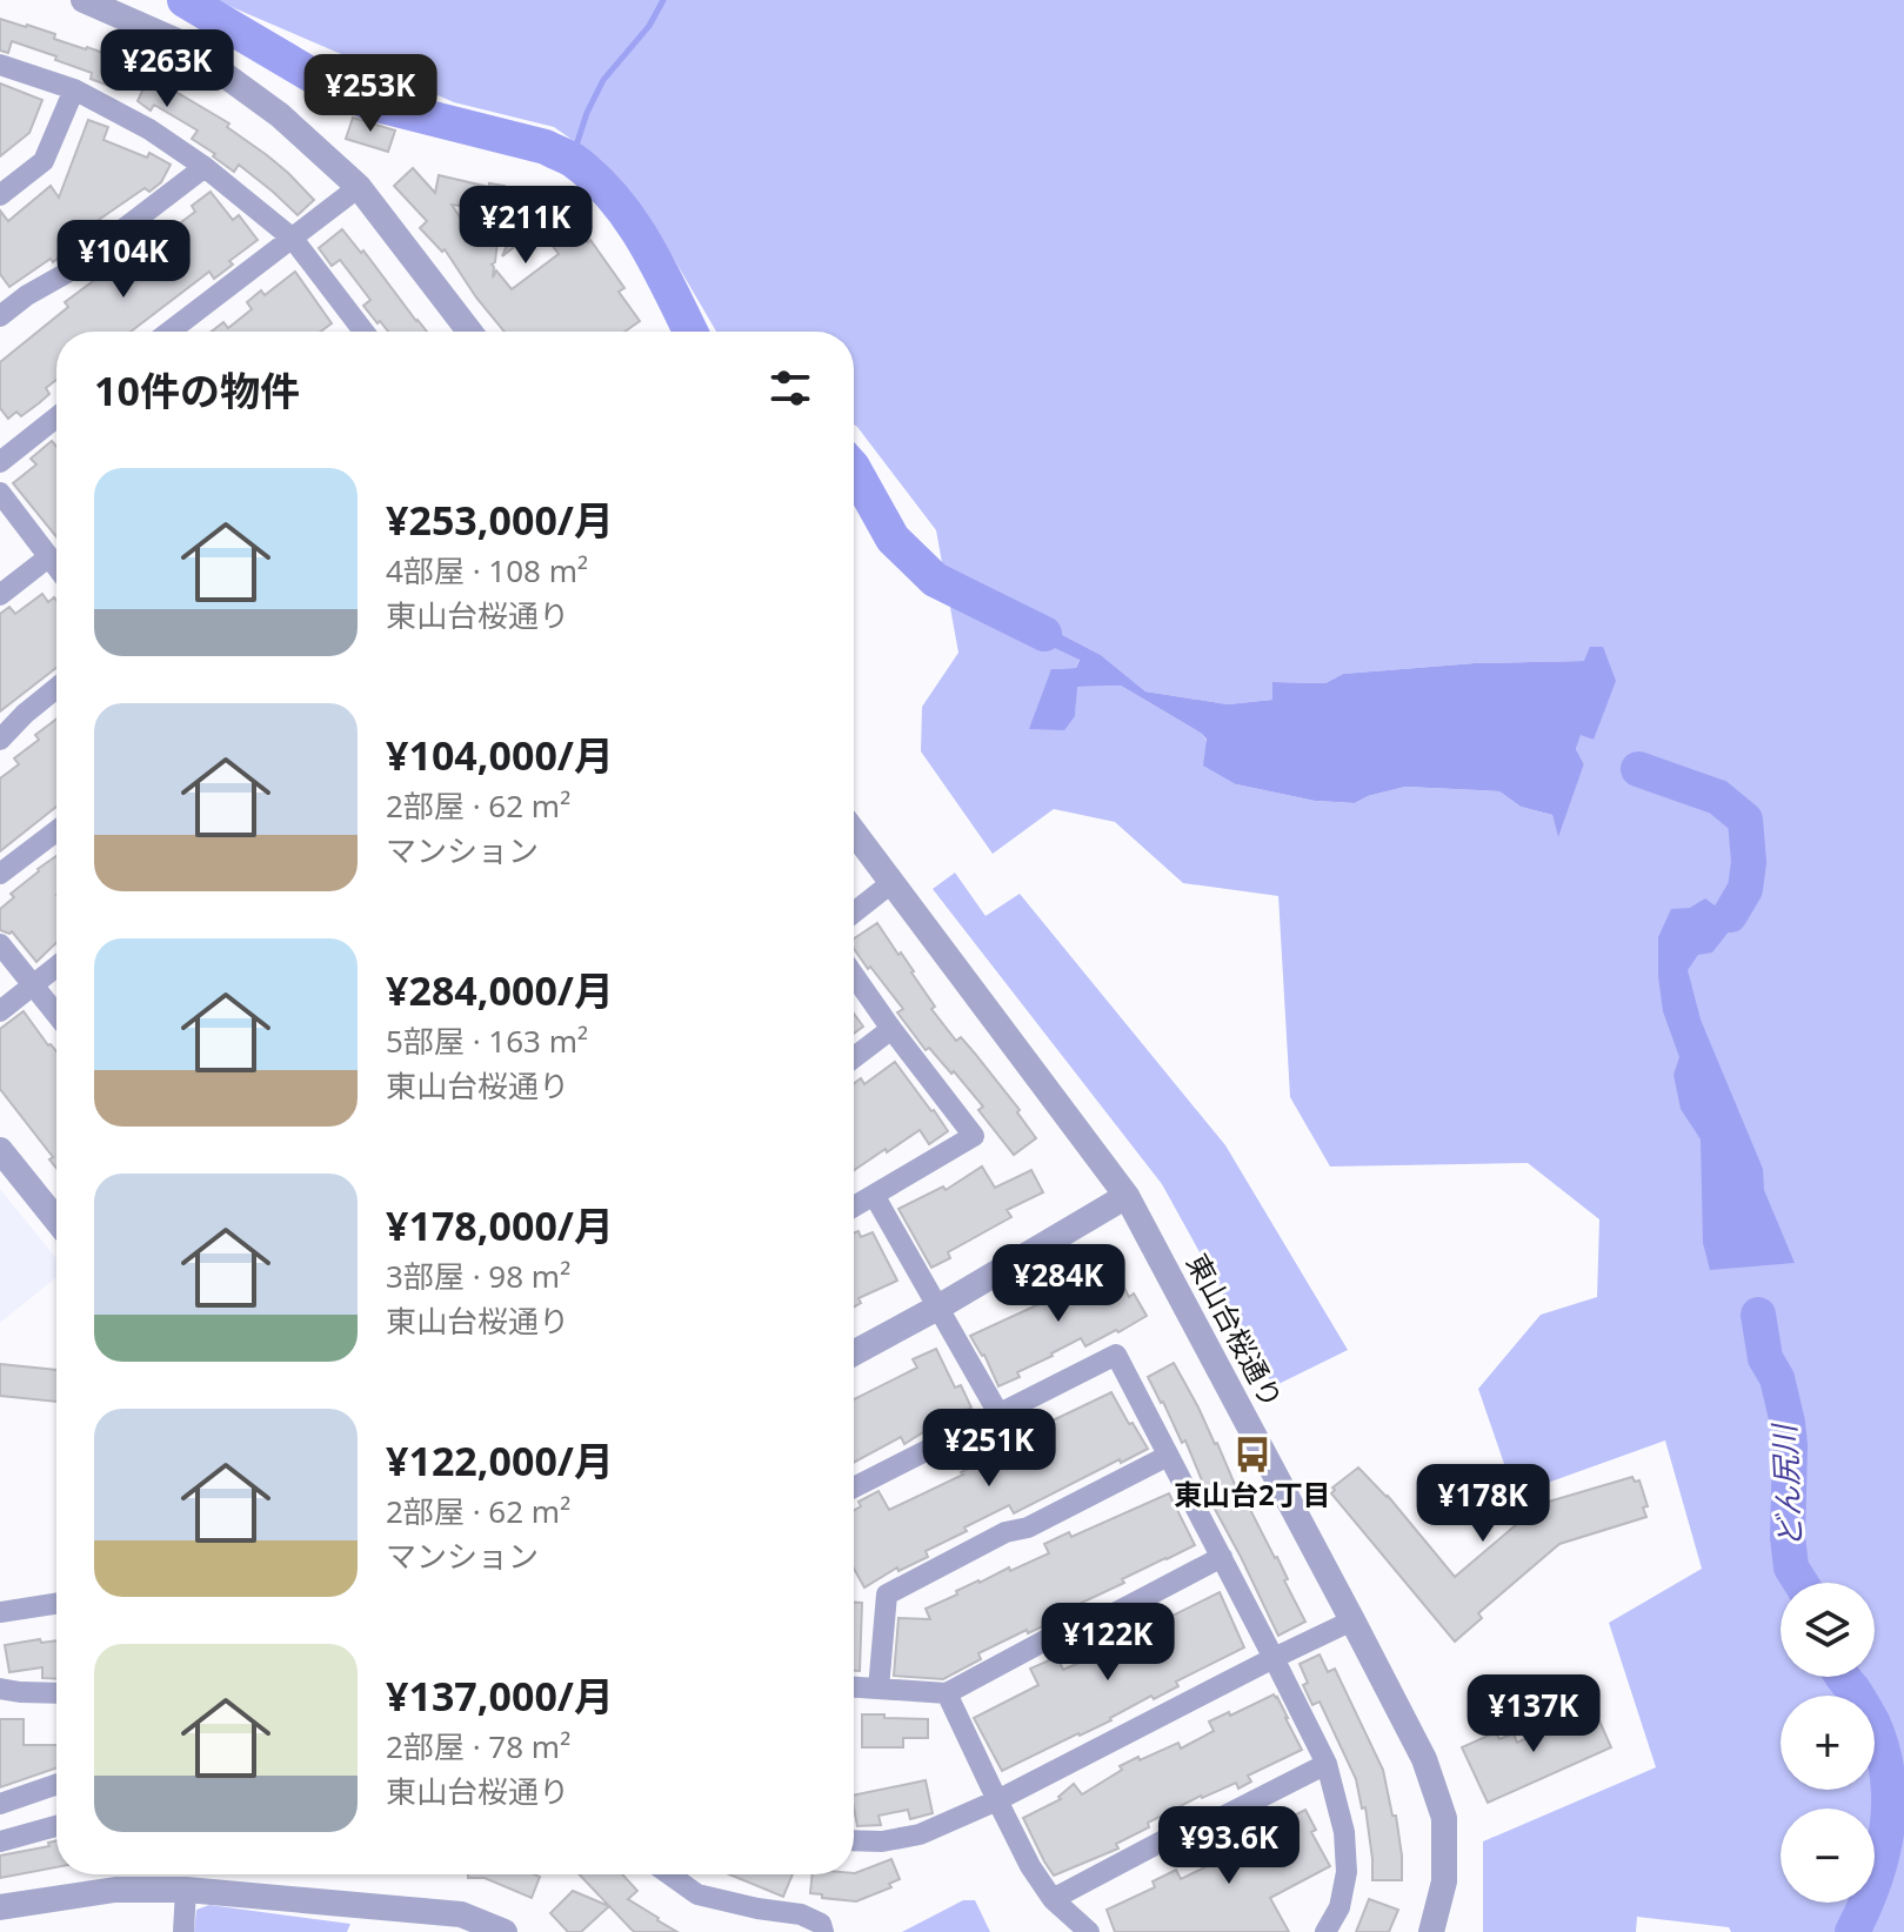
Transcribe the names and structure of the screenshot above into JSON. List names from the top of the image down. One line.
{"streets":{"street":["東山台桜通り"]},"water":["どん尻川"],"places":{"bus stop":["東山台2丁目"]},"page":{"price":["¥263K","¥253K","¥211K","¥104K","¥284K","¥251K","¥178K","¥122K","¥137K","¥93.6K"],"heading":"10件の物件","list":[{"name":"¥253,000/月","note":"4部屋 · 108 m² · 東山台桜通り"},{"name":"¥104,000/月","note":"2部屋 · 62 m² · マンション"},{"name":"¥284,000/月","note":"5部屋 · 163 m² · 東山台桜通り"},{"name":"¥178,000/月","note":"3部屋 · 98 m² · 東山台桜通り"},{"name":"¥122,000/月","note":"2部屋 · 62 m² · マンション"},{"name":"¥137,000/月","note":"2部屋 · 78 m² · 東山台桜通り"}],"map_buttons":["+","−"]}}
